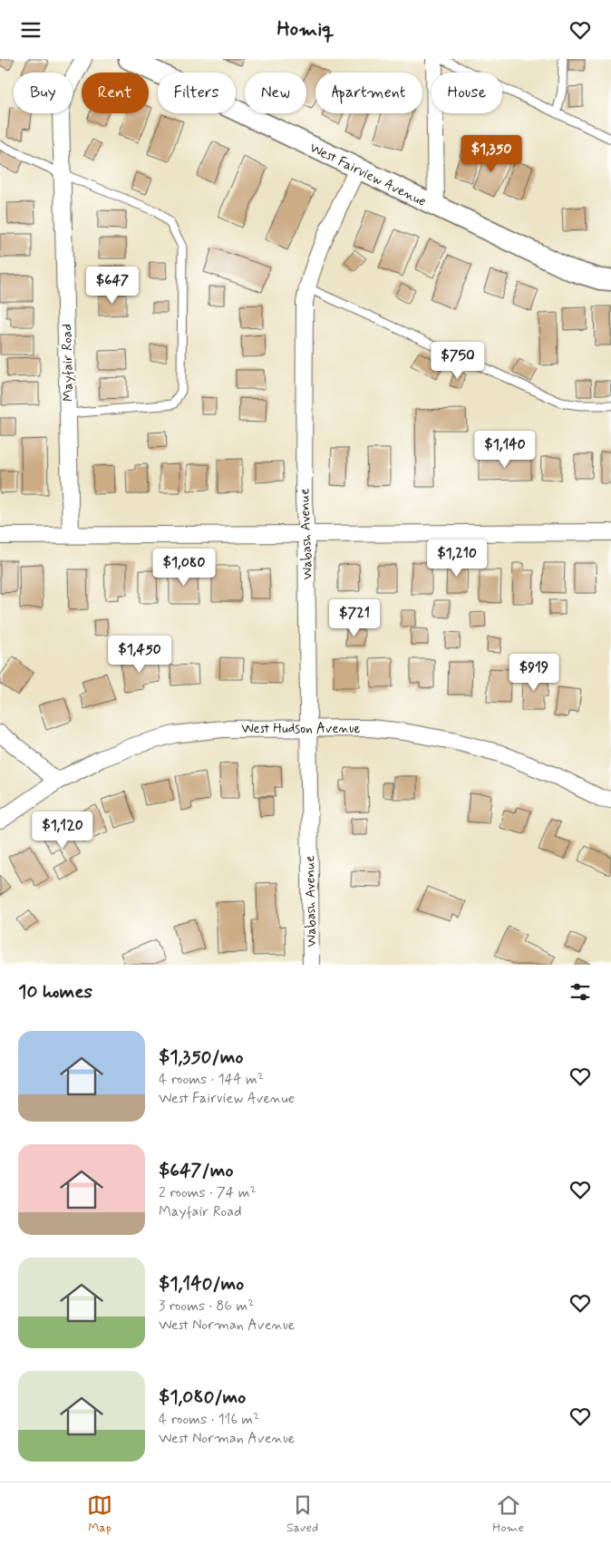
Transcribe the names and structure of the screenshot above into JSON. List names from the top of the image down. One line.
{"streets":{"street":["West Fairview Avenue","Mayfair Road","Wabash Avenue","West Hudson Avenue"]},"crossings":[["West Fairview Avenue","Wabash Avenue"],["Wabash Avenue","West Hudson Avenue"]],"page":{"header":"Homiq","chip":["Buy","Rent","Filters","New","Apartment","House"],"price":["$1,350","$647","$750","$1,140","$1,210","$1,080","$721","$1,450","$919","$1,120"],"heading":"10 homes","list":[{"name":"$1,350/mo","note":"4 rooms · 144 m² · West Fairview Avenue"},{"name":"$647/mo","note":"2 rooms · 74 m² · Mayfair Road"},{"name":"$1,140/mo","note":"3 rooms · 86 m² · West Norman Avenue"},{"name":"$1,080/mo","note":"4 rooms · 116 m² · West Norman Avenue"}],"tabs":["Map","Saved","Home"]}}
